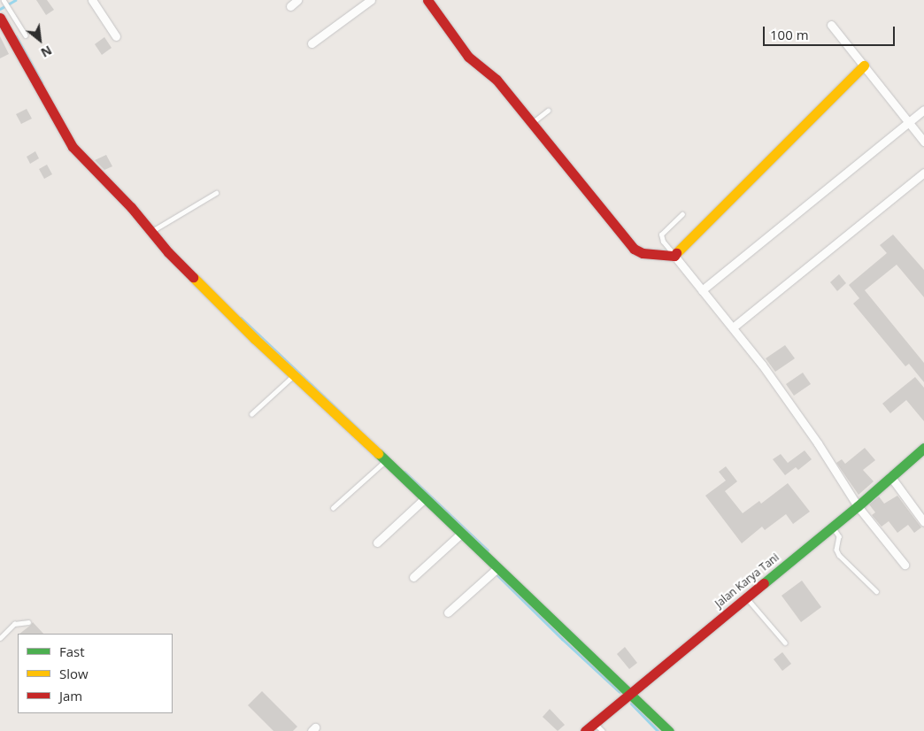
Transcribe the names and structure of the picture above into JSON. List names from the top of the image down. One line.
{"streets":{"street":["Jalan Karya Tani"]},"legend":["Fast","Slow","Jam"],"scale_bar":"100 m","north":"bottom right"}
